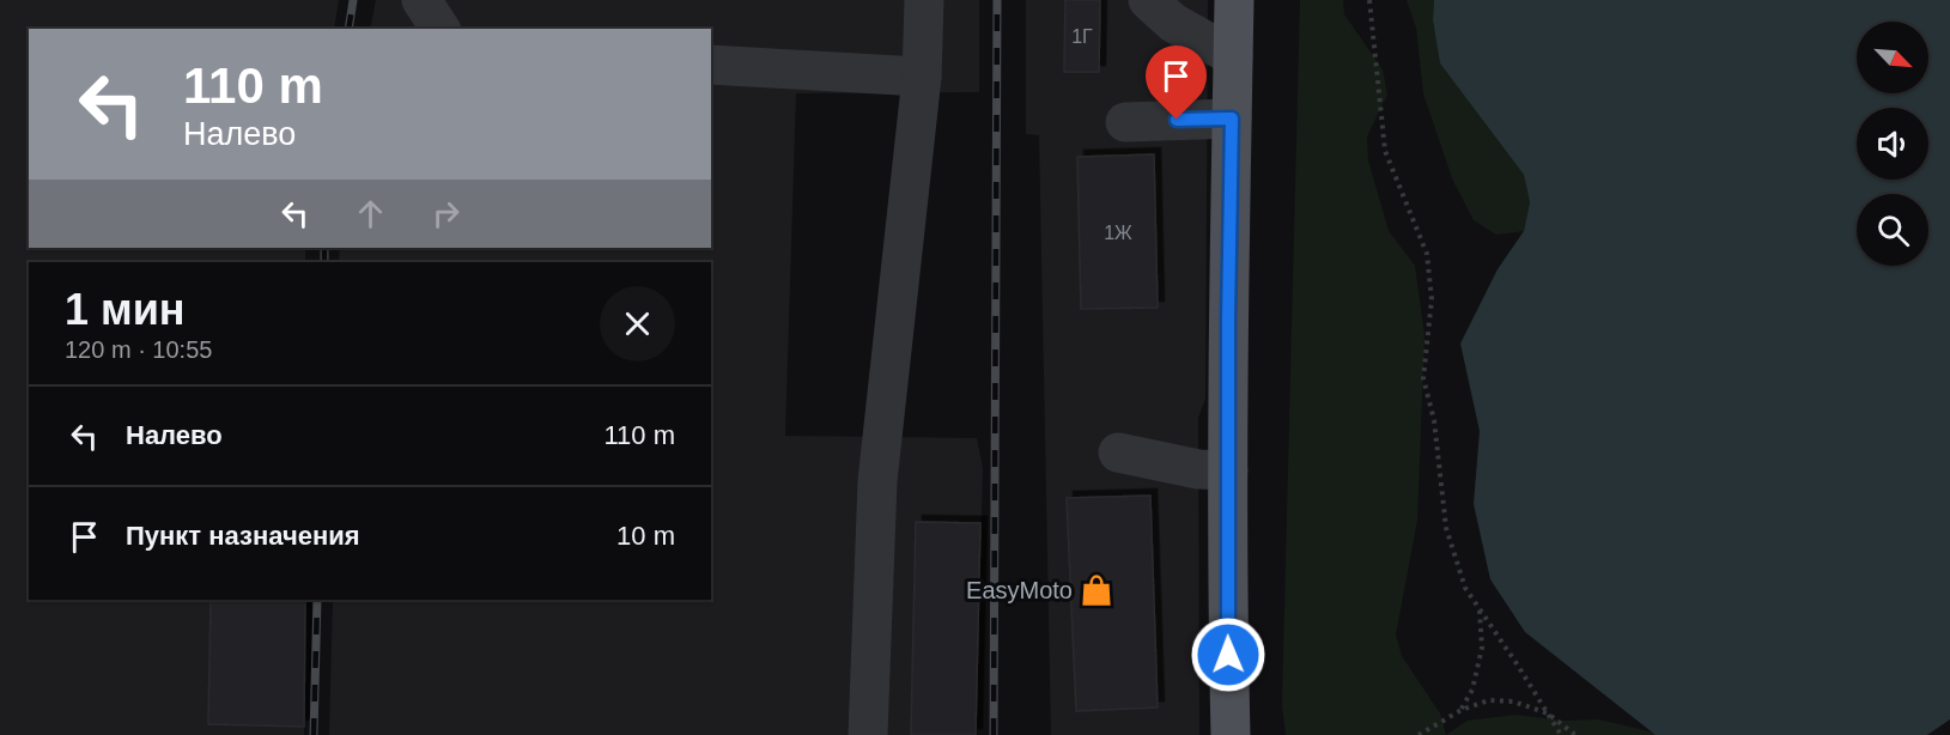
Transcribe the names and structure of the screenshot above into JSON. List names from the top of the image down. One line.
{"places":{"shop":["EasyMoto"]},"house_numbers":["1Г","1Ж"],"north":"bottom right","page":{"turn":["110 m","Налево"],"heading":["1 мин","120 m · 10:55"],"list":[{"name":"Налево","value":"110 m"},{"name":"Пункт назначения","value":"10 m"}]}}
